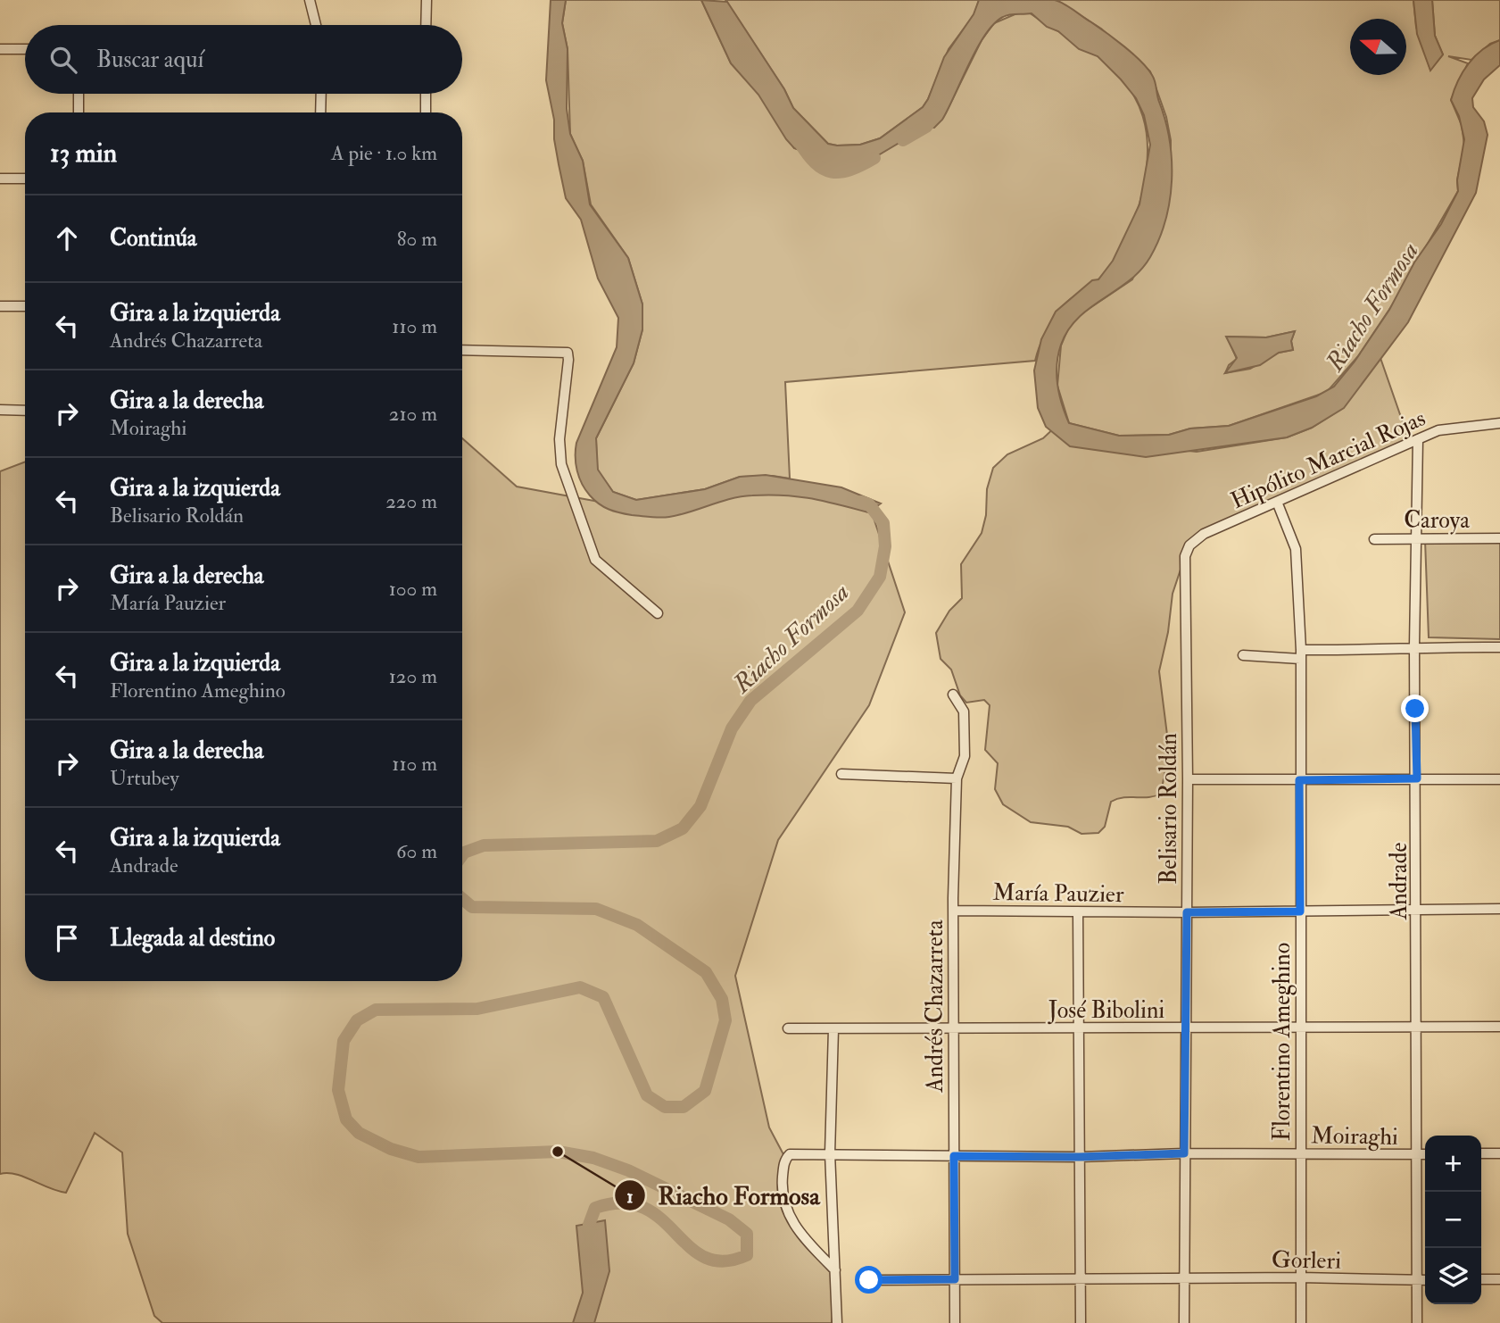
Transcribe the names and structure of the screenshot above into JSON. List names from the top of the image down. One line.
{"streets":{"street":["Hipólito Marcial Rojas","Caroya","Belisario Roldán","Andrade","María Pauzier","Andrés Chazarreta","José Bibolini","Florentino Ameghino","Moiraghi","Gorleri"]},"crossings":[["Hipólito Marcial Rojas","Belisario Roldán"],["Hipólito Marcial Rojas","Andrade"],["Hipólito Marcial Rojas","Florentino Ameghino"],["Caroya","Andrade"],["Belisario Roldán","María Pauzier"],["Belisario Roldán","José Bibolini"],["Belisario Roldán","Moiraghi"],["Belisario Roldán","Gorleri"],["Andrade","María Pauzier"],["Andrade","José Bibolini"],["Andrade","Moiraghi"],["Andrade","Gorleri"],["María Pauzier","Andrés Chazarreta"],["María Pauzier","Florentino Ameghino"],["Andrés Chazarreta","José Bibolini"],["Andrés Chazarreta","Moiraghi"],["Andrés Chazarreta","Gorleri"],["José Bibolini","Florentino Ameghino"],["Florentino Ameghino","Moiraghi"],["Florentino Ameghino","Gorleri"]],"water":["Riacho Formosa"],"places":["Riacho Formosa"],"north":"left","page":{"search":"Buscar aquí","heading":["13 min","A pie · 1.0 km"],"list":[["Continúa","80 m"],["Gira a la izquierda","Andrés Chazarreta","110 m"],["Gira a la derecha","Moiraghi","210 m"],["Gira a la izquierda","Belisario Roldán","220 m"],["Gira a la derecha","María Pauzier","100 m"],["Gira a la izquierda","Florentino Ameghino","120 m"],["Gira a la derecha","Urtubey","110 m"],["Gira a la izquierda","Andrade","60 m"],"Llegada al destino"],"map_buttons":["+","−"]}}
